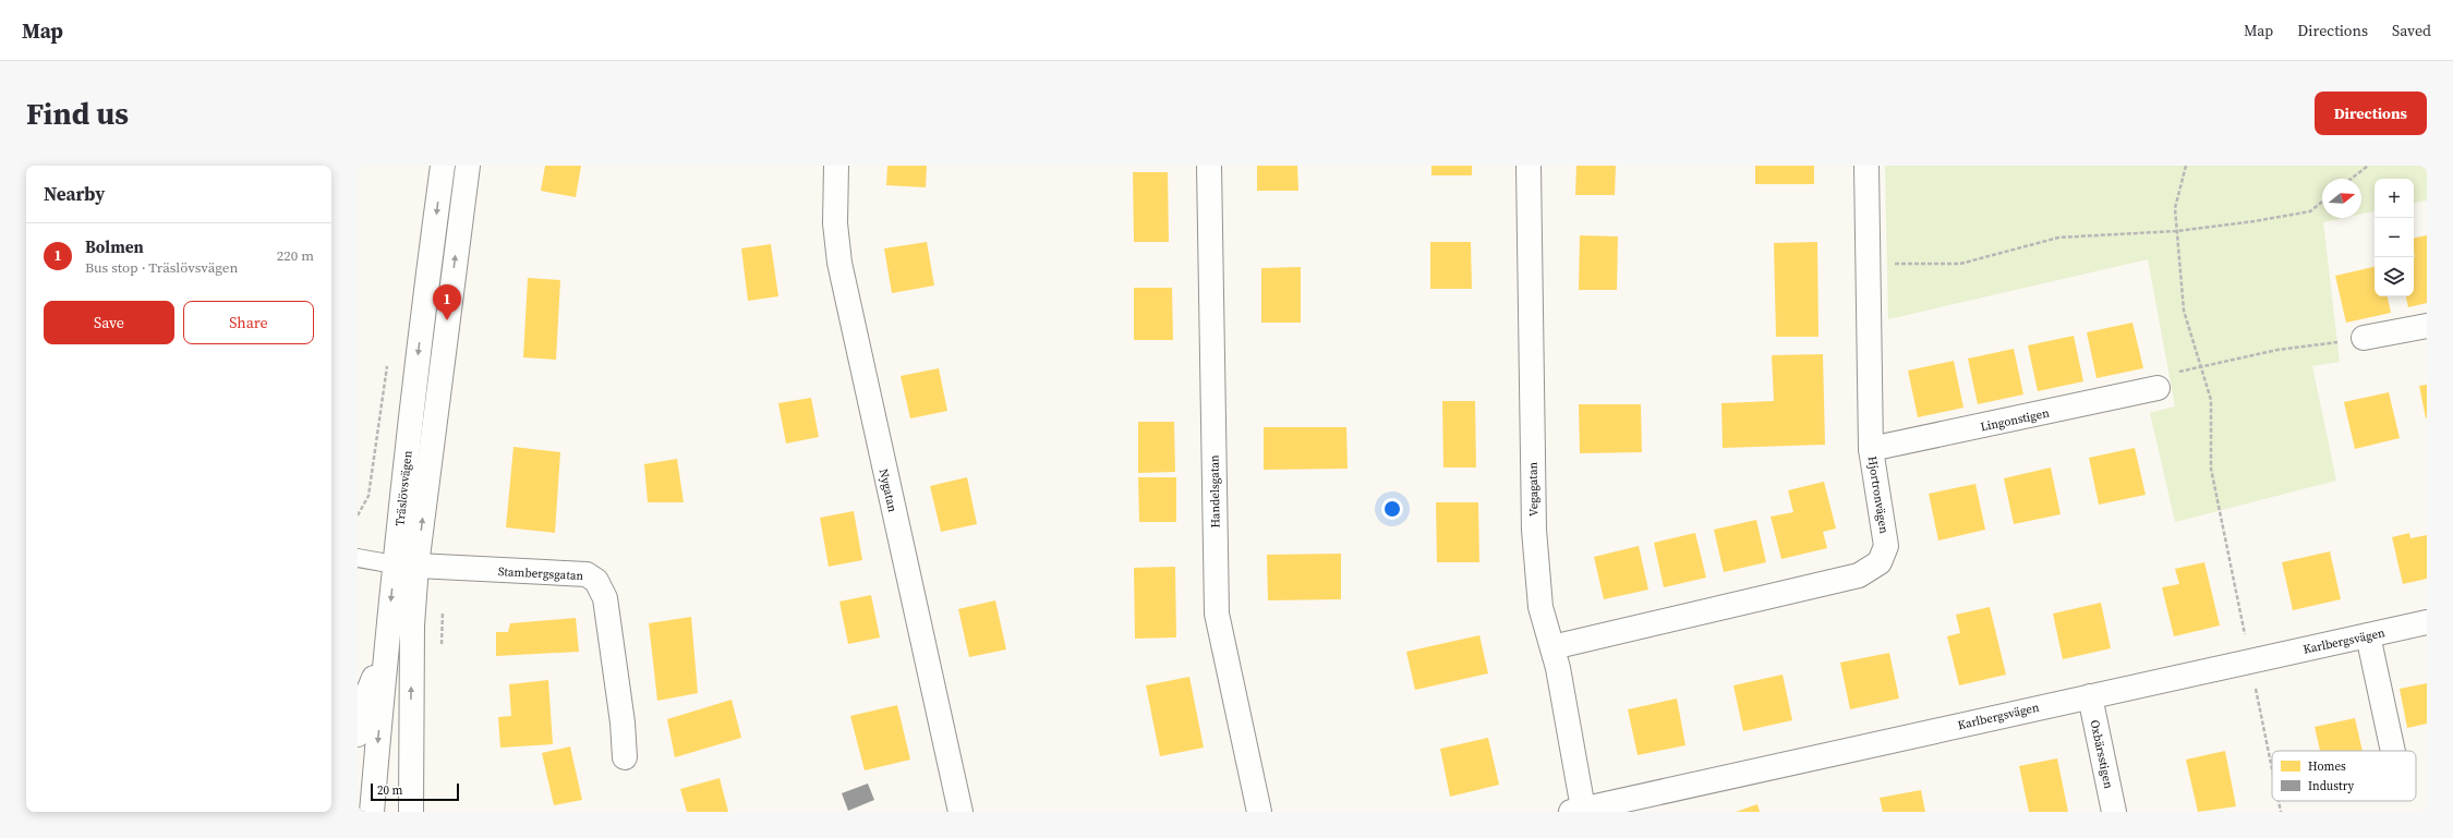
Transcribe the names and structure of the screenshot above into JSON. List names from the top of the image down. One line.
{"streets":{"street":["Lingonstigen","Träslövsvägen","Vegagatan","Nygatan","Handelsgatan","Hjortronvägen","Stambergsgatan","Karlbergsvägen","Oxbärsstigen"]},"crossings":[["Lingonstigen","Hjortronvägen"],["Träslövsvägen","Stambergsgatan"],["Vegagatan","Hjortronvägen"],["Vegagatan","Karlbergsvägen"],["Karlbergsvägen","Oxbärsstigen"]],"legend":["Homes","Industry"],"scale_bar":"20 m","north":"right","page":{"header":"Map","nav":["Map","Directions","Saved"],"buttons":["Directions",["Save","Share"]],"title":"Find us","heading":"Nearby","map_buttons":["+","−"],"list":[{"mark":"1","name":"Bolmen","note":"Bus stop · Träslövsvägen","value":"220 m"}],"pins":"1","scale":"20 m"}}
